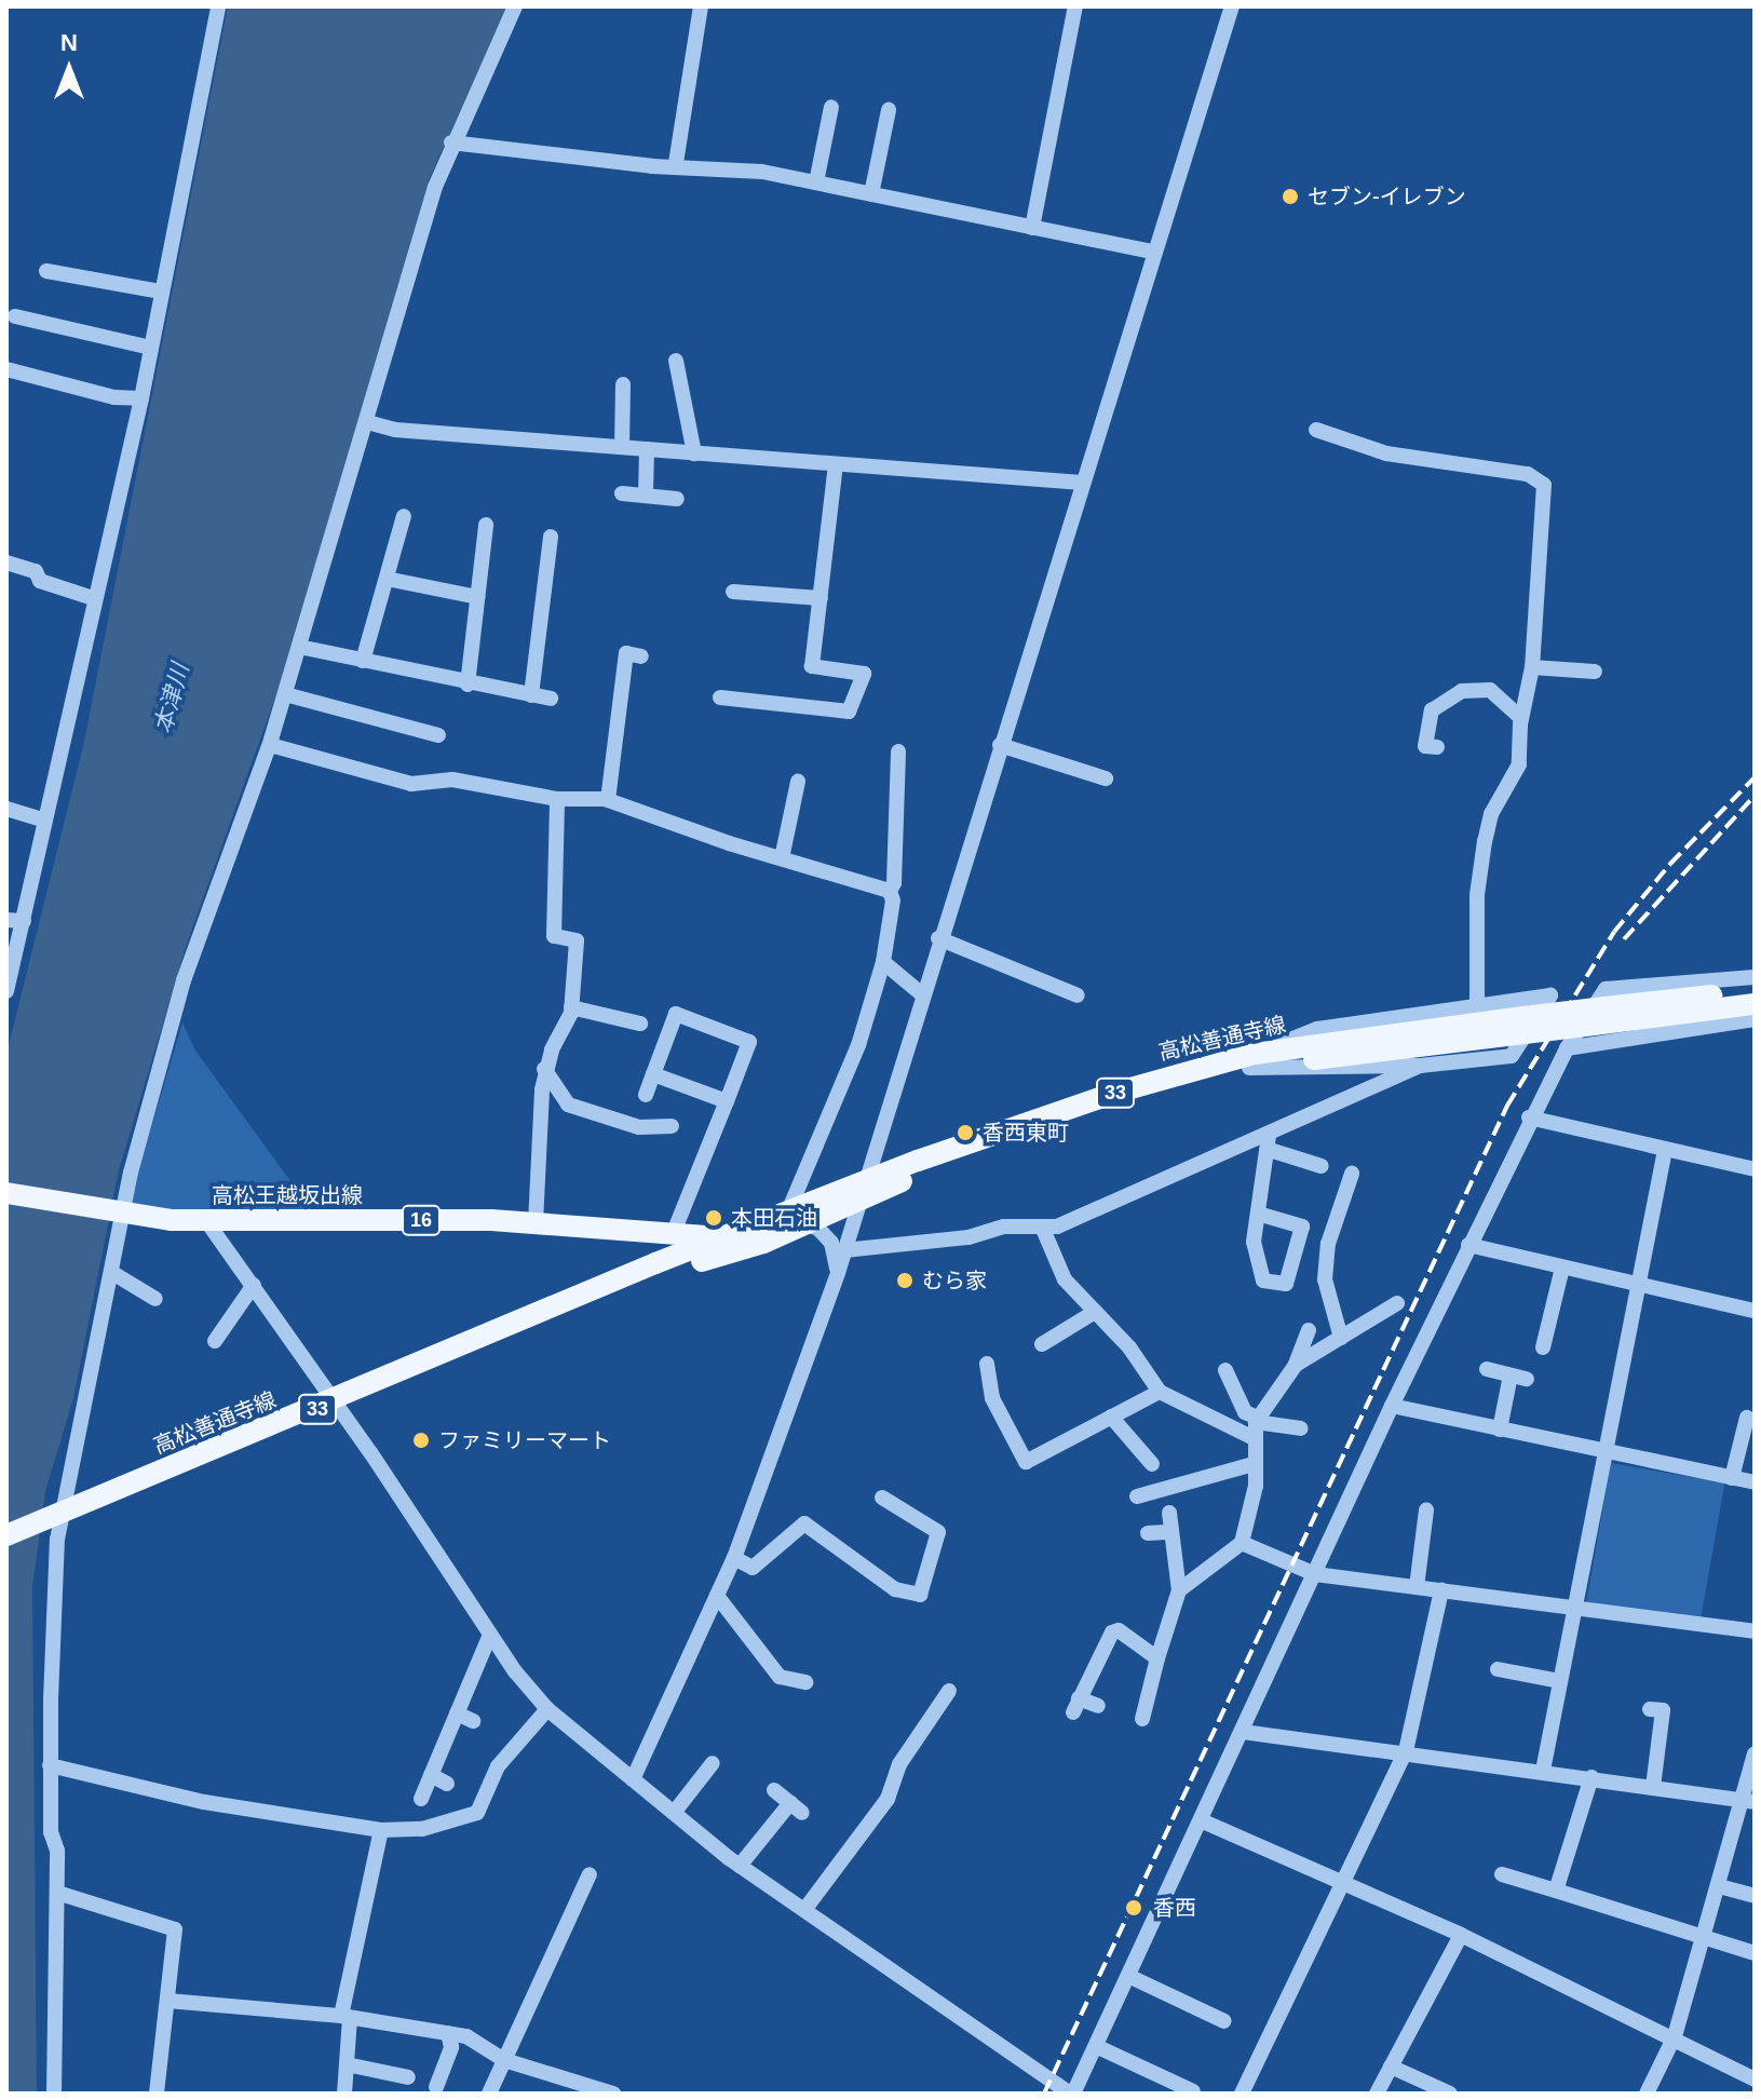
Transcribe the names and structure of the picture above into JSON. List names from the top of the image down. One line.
{"streets":{"main road":["高松善通寺線","33","高松王越坂出線","16"]},"crossings":[["高松善通寺線","高松王越坂出線"]],"water":["本津川"],"places":["セブン-イレブン","香西東町","本田石油","むら家","ファミリーマート","香西"],"north":"top"}
